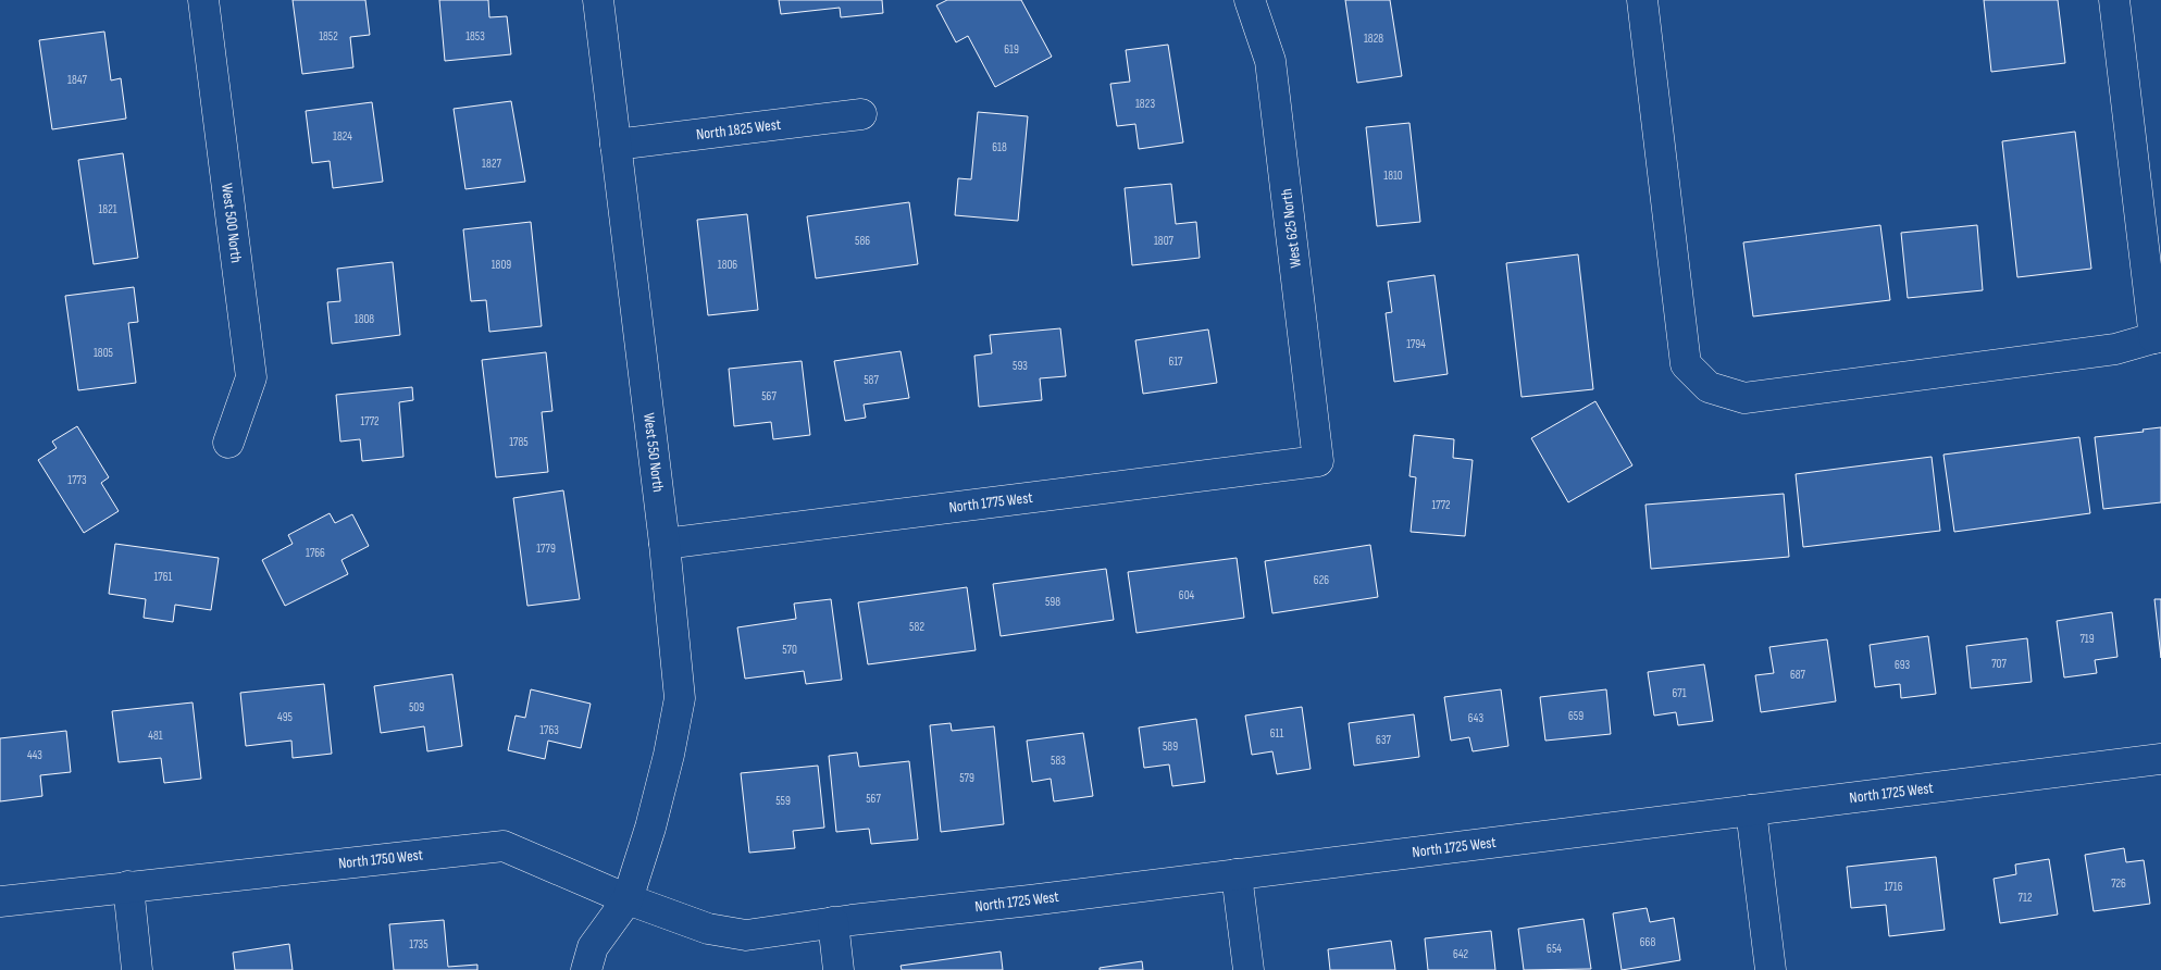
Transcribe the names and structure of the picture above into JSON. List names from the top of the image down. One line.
{"streets":{"street":["North 1825 West","West 500 North","West 625 North","West 550 North","North 1775 West","North 1725 West","North 1750 West"]},"crossings":[["North 1825 West","West 550 North"],["West 625 North","North 1775 West"],["West 550 North","North 1775 West"],["West 550 North","North 1750 West"],["North 1725 West","North 1750 West"]],"house_numbers":["1852","1853","1828","619","1847","1823","1824","618","1827","1810","1821","586","1807","1809","1806","1808","1794","1805","617","593","587","567","1772","1785","1773","1772","1779","1766","1761","626","604","598","582","719","570","707","693","687","671","509","659","495","643","1763","611","481","637","589","443","583","579","567","559","726","1716","712","668","1735","654","642"]}
